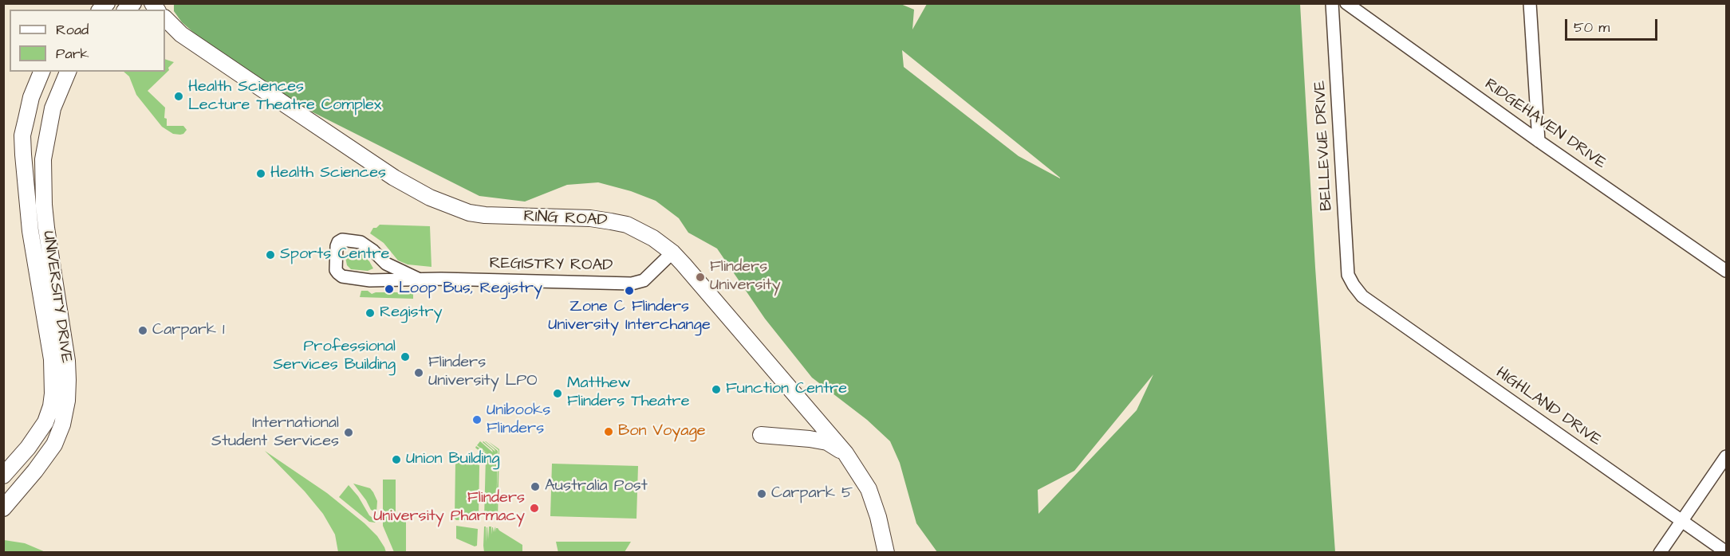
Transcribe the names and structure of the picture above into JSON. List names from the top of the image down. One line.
{"streets":{"street":["RIDGEHAVEN DRIVE","BELLEVUE DRIVE","RING ROAD","REGISTRY ROAD","UNIVERSITY DRIVE","HIGHLAND DRIVE"]},"crossings":[["BELLEVUE DRIVE","HIGHLAND DRIVE"],["RING ROAD","REGISTRY ROAD"]],"places":["Health Sciences Lecture Theatre Complex","Health Sciences","Sports Centre","Flinders University","Loop Bus, Registry","Zone C Flinders University Interchange","Registry","Carpark 1","Professional Services Building","Flinders University LPO","Function Centre","Matthew Flinders Theatre","Unibooks Flinders","Bon Voyage","International Student Services","Union Building","Australia Post","Carpark 5","Flinders University Pharmacy"],"legend":["Road","Park"],"scale_bar":"50 m"}
